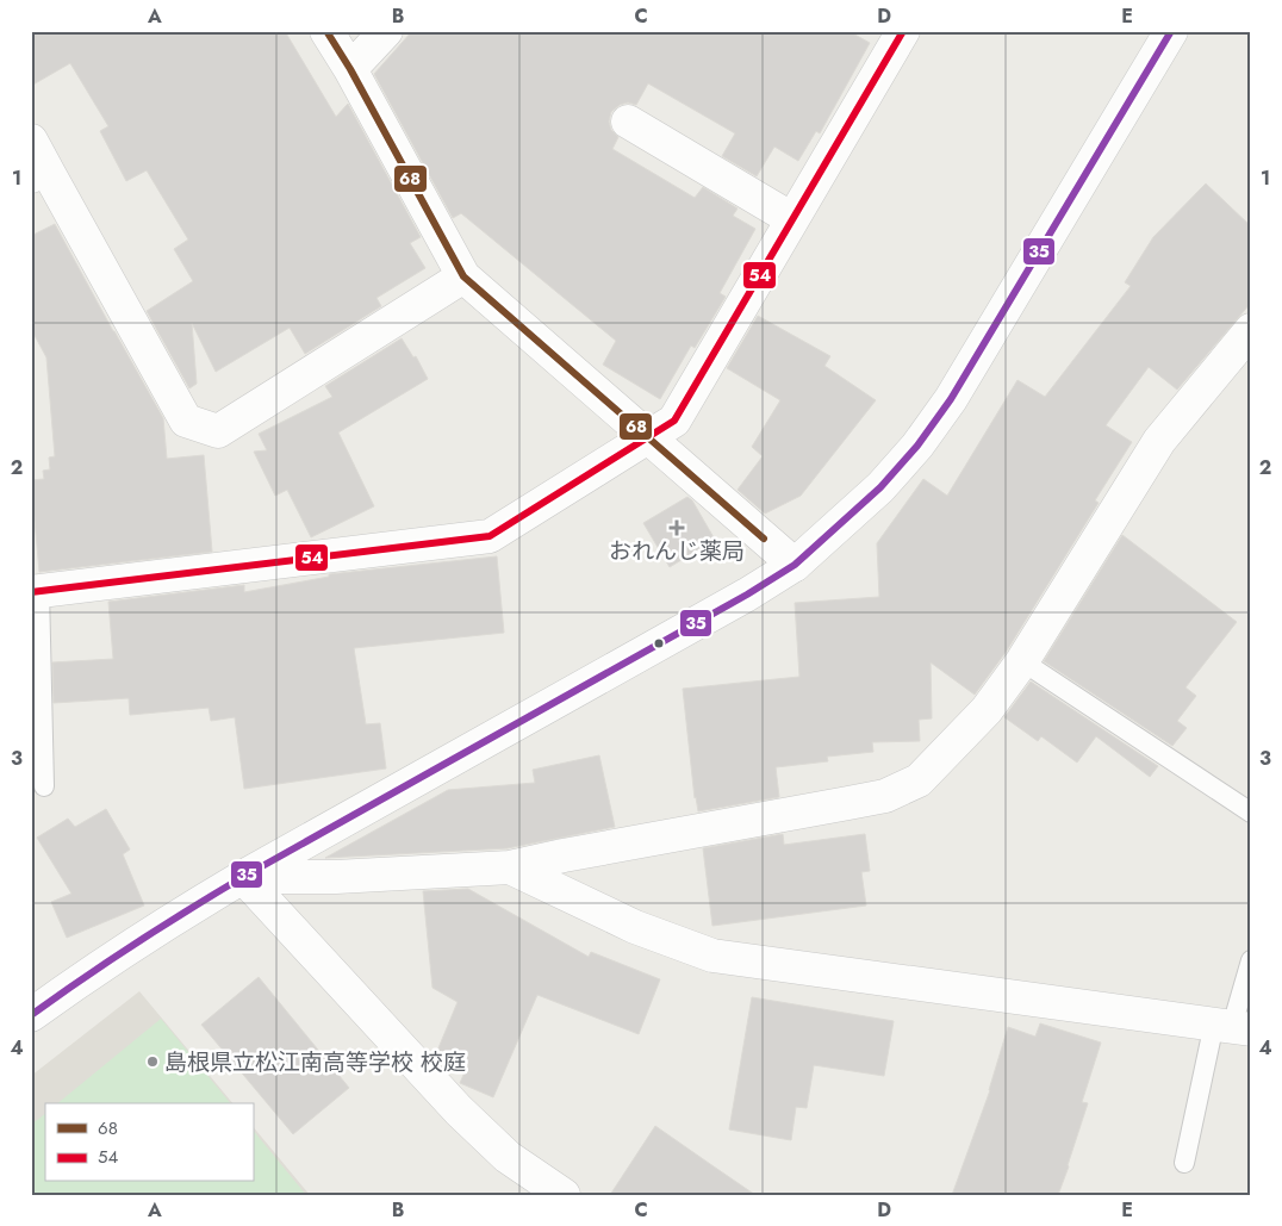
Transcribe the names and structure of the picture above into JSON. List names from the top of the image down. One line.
{"places":{"health":["おれんじ薬局"],"other":["島根県立松江南高等学校 校庭"]},"lines":["transit line 68","transit line 54","transit line 35"],"legend":["68","54"],"grid":{"columns":["A","B","C","D","E"],"rows":["1","2","3","4"]}}
